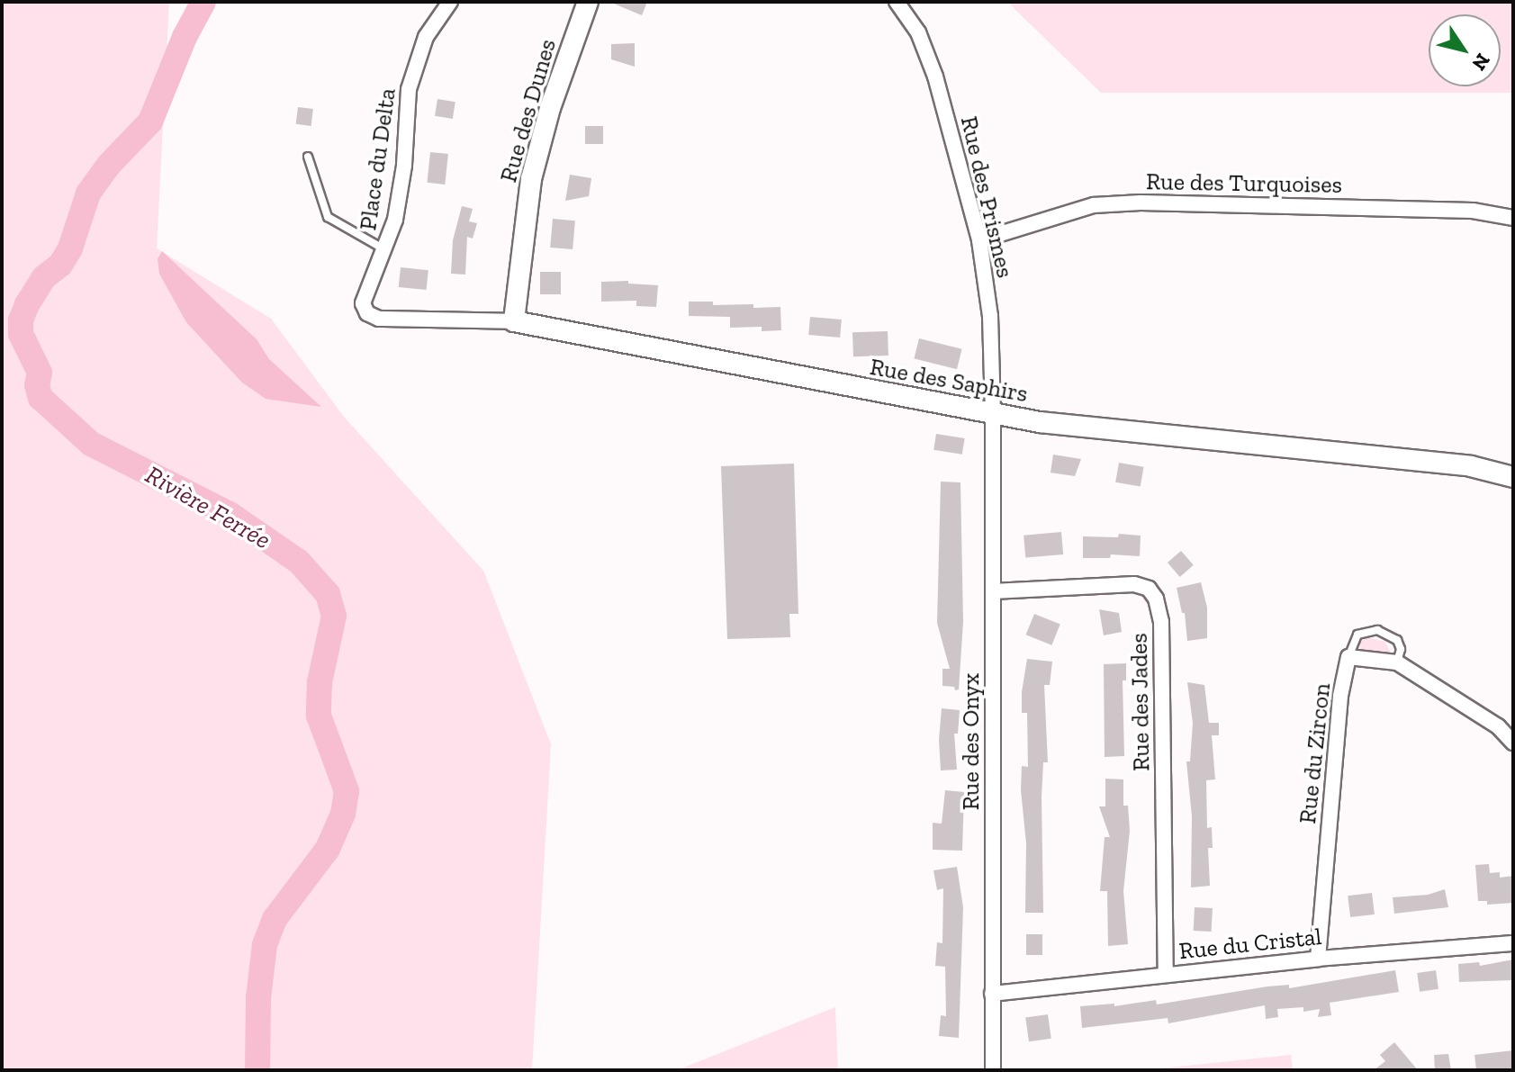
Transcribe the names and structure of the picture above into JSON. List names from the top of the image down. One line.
{"streets":{"street":["Rue des Dunes","Place du Delta","Rue des Turquoises","Rue des Prismes","Rue des Saphirs","Rue des Jades","Rue des Onyx","Rue du Zircon","Rue du Cristal"]},"crossings":[["Rue des Dunes","Rue des Saphirs"],["Place du Delta","Rue des Saphirs"],["Rue des Turquoises","Rue des Prismes"],["Rue des Prismes","Rue des Saphirs"],["Rue des Prismes","Rue des Onyx"],["Rue des Saphirs","Rue des Onyx"],["Rue des Jades","Rue des Onyx"],["Rue des Jades","Rue du Cristal"],["Rue des Onyx","Rue du Cristal"],["Rue du Zircon","Rue du Cristal"]],"water":["Rivière Ferrée"],"north":"bottom right"}
